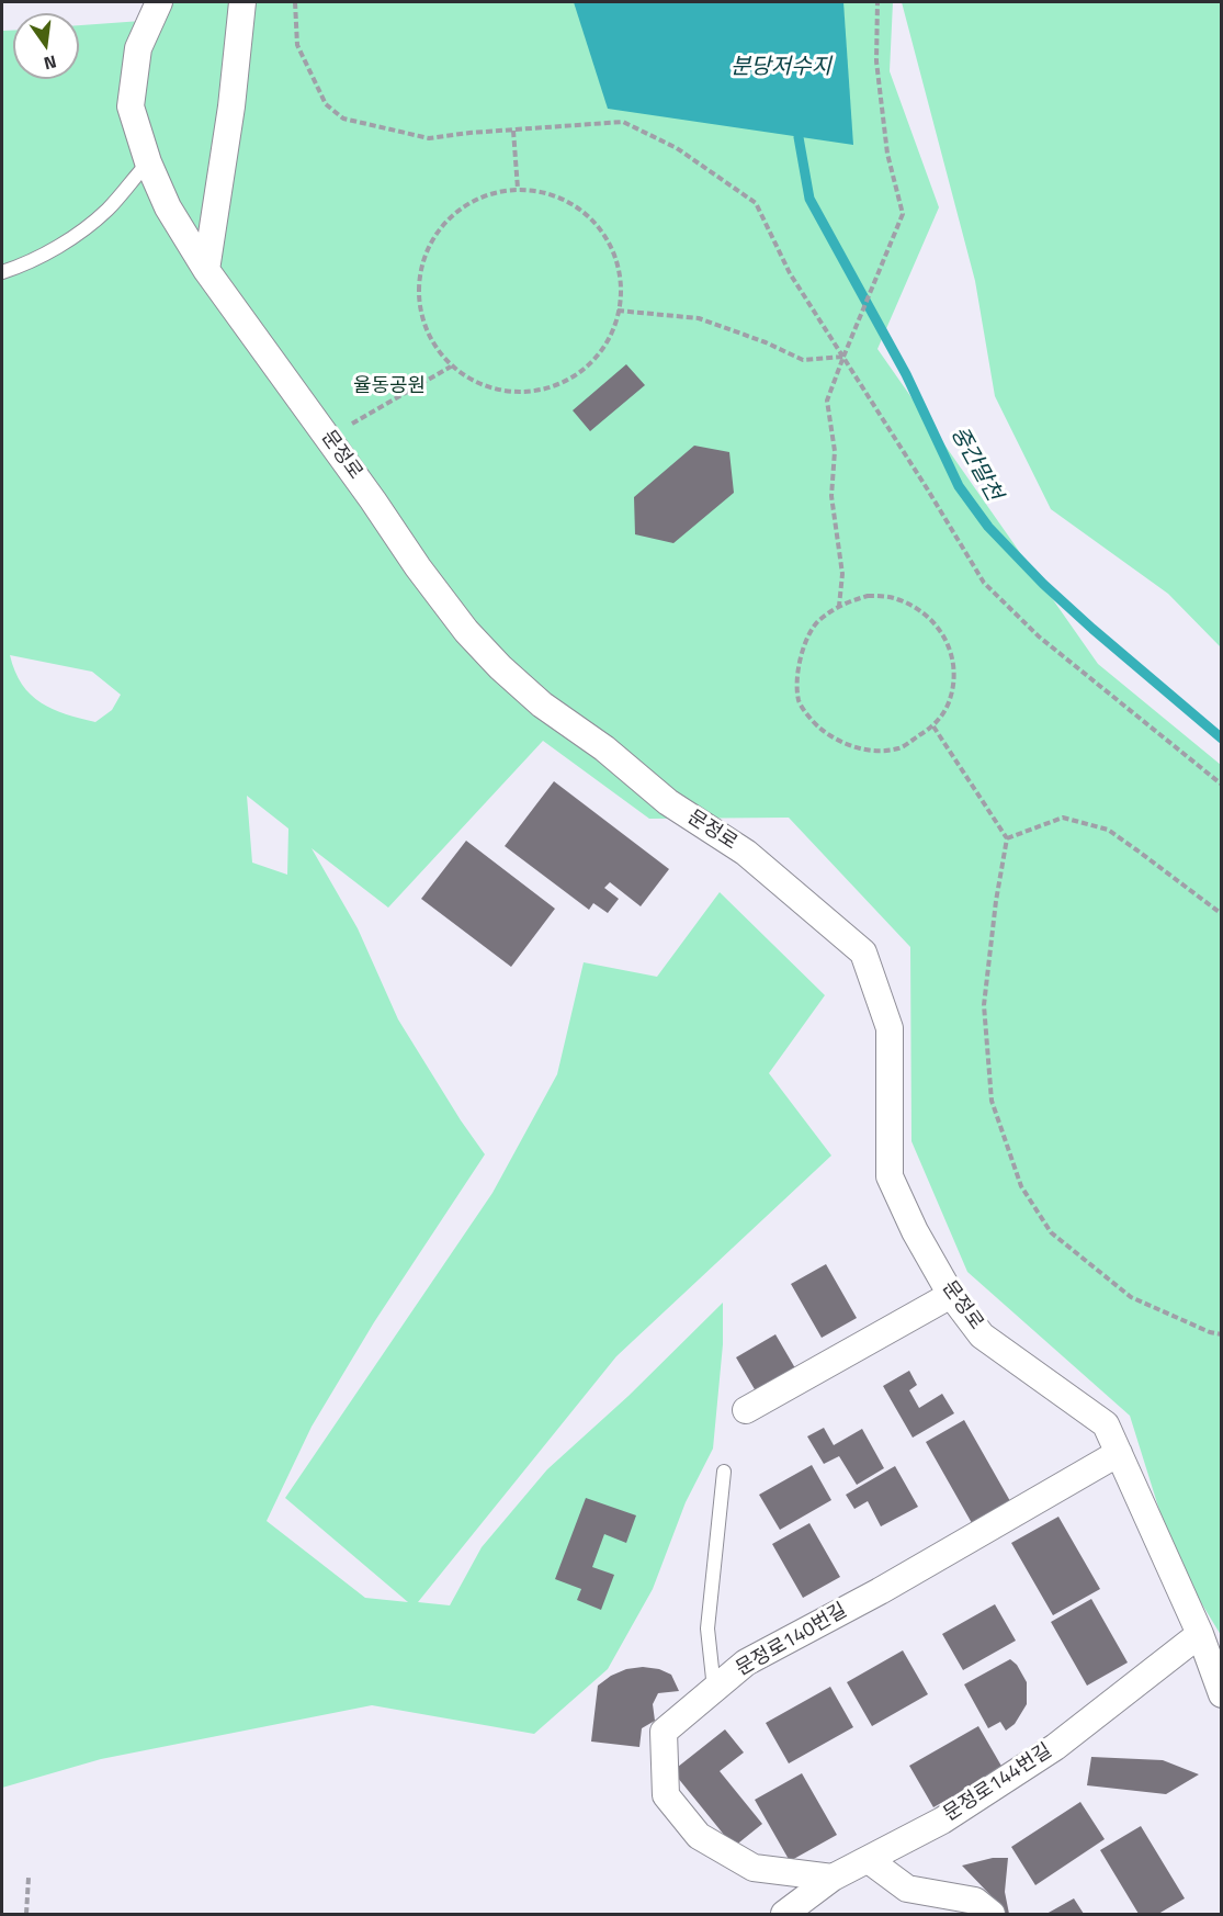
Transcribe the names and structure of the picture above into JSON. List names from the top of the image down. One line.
{"streets":{"street":["문정로","문정로140번길","문정로144번길"]},"crossings":[["문정로","문정로140번길"],["문정로","문정로144번길"],["문정로140번길","문정로144번길"]],"water":["분당저수지","중간말천"],"parks":["율동공원"],"north":"bottom"}
